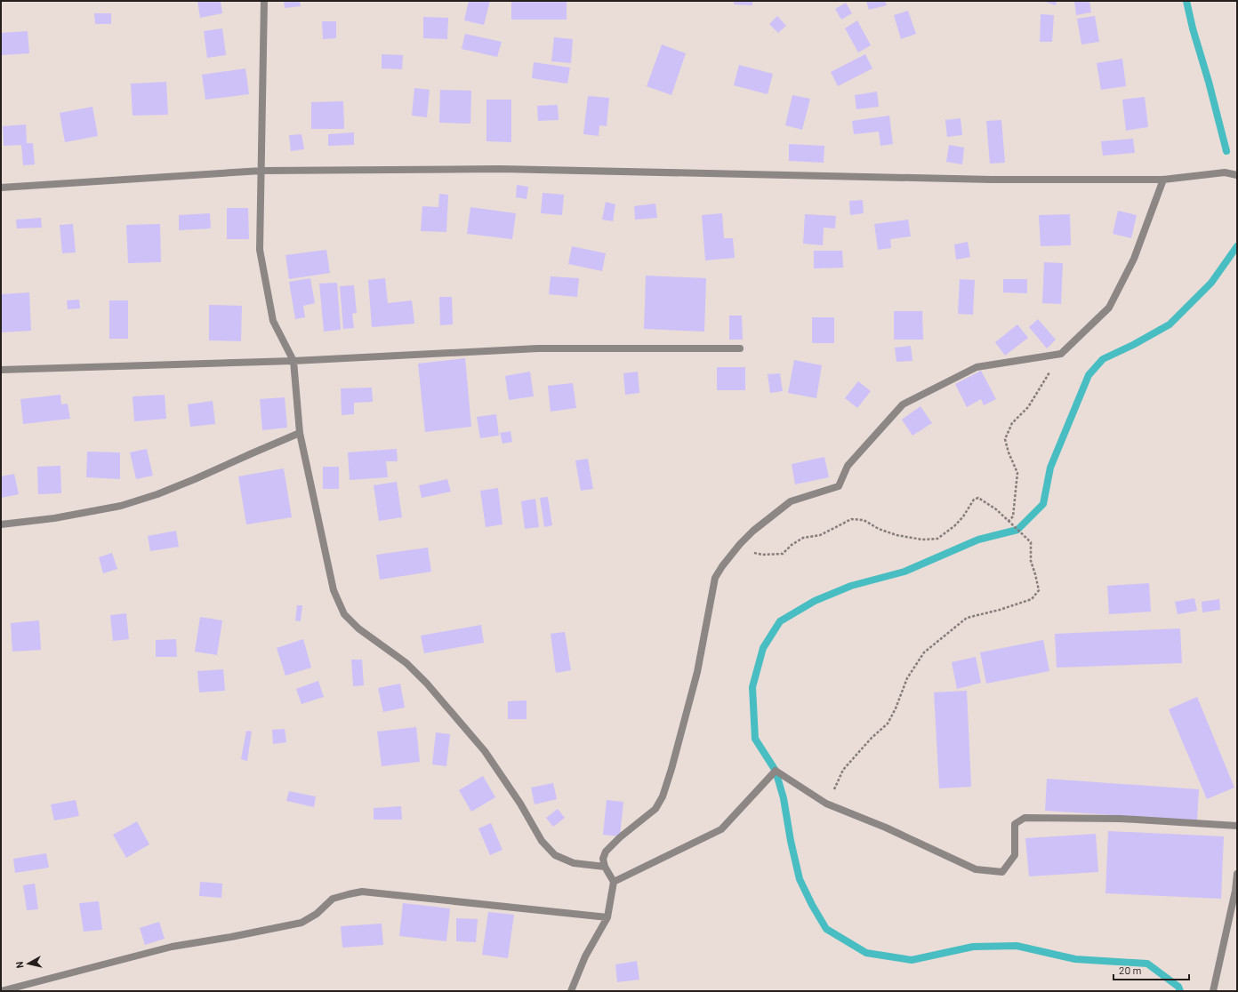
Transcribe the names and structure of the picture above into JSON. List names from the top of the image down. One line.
{"scale_bar":"20 m","north":"left"}
